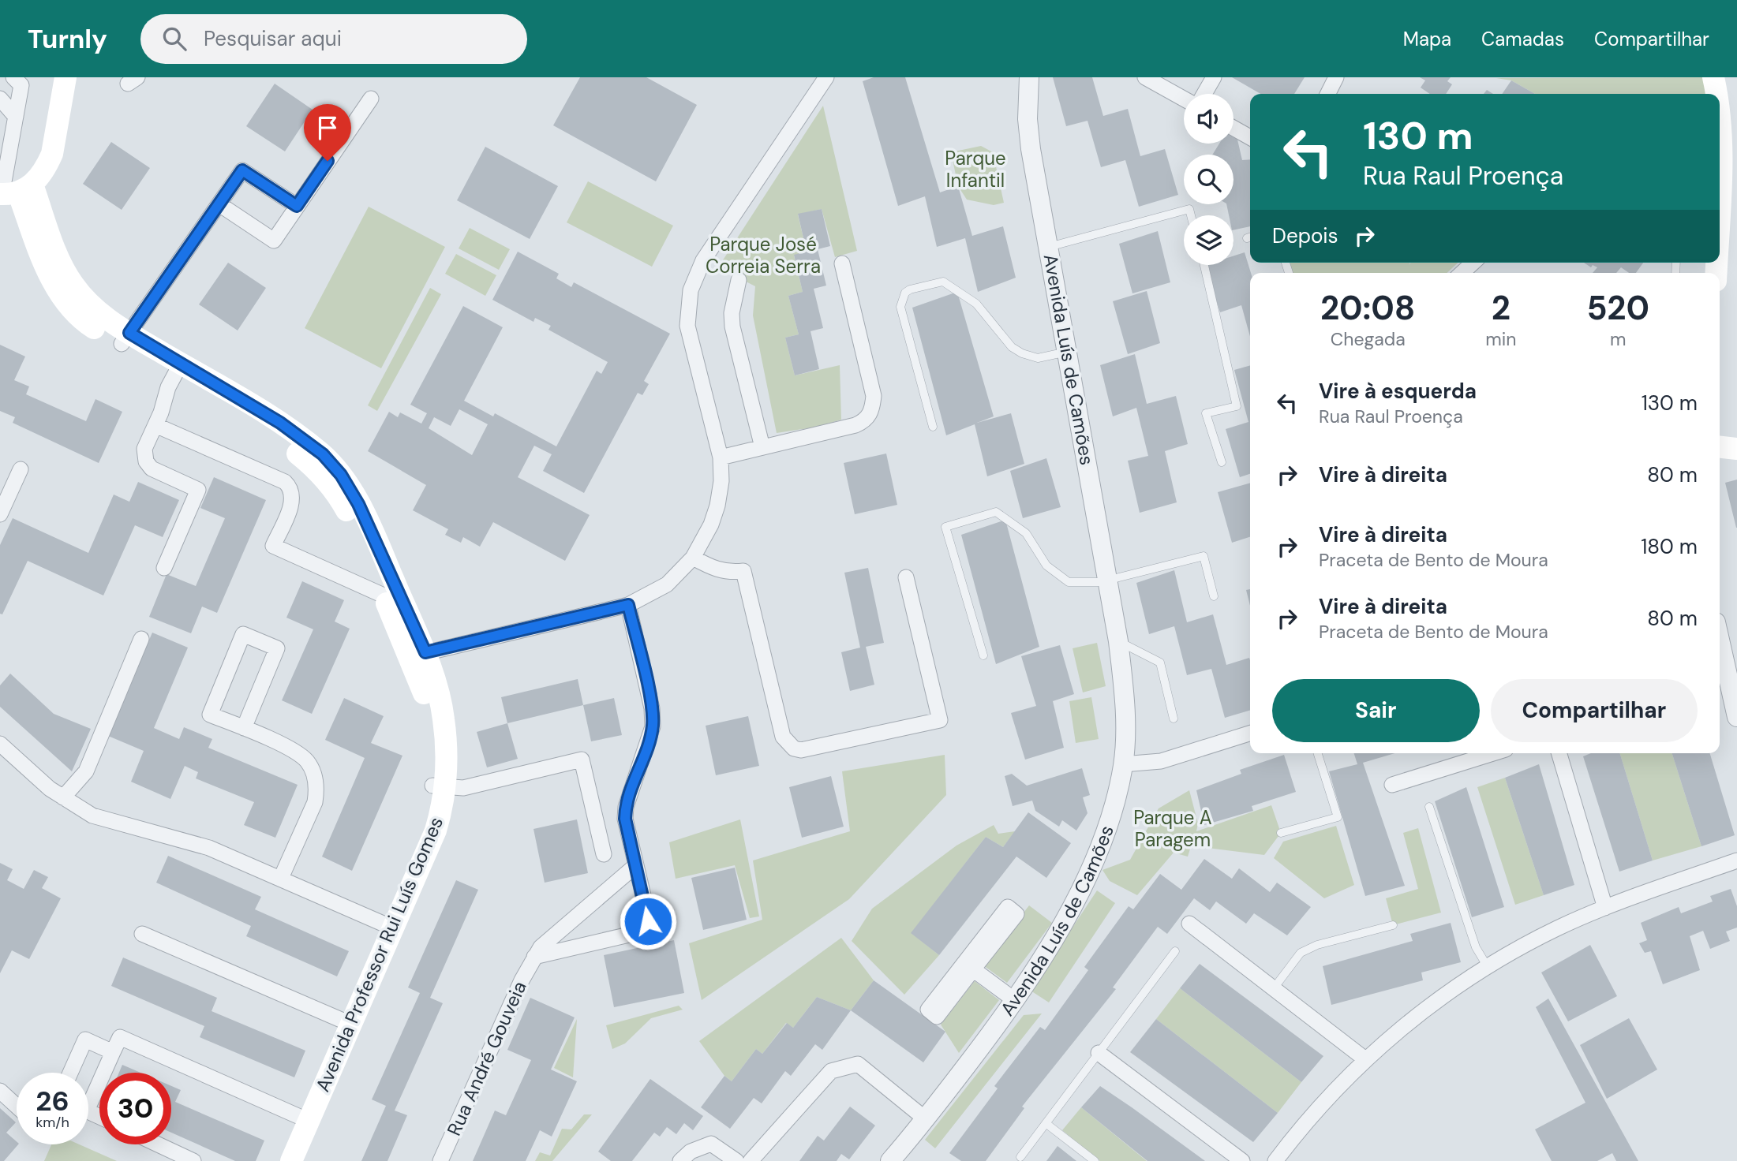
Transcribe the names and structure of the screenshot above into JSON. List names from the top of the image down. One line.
{"streets":{"main road":["Avenida Professor Rui Luís Gomes"],"street":["Avenida Luís de Camões","Rua André Gouveia"]},"parks":["Parque Infantil","Parque José Correia Serra","Parque A Paragem"],"page":{"header":"Turnly","search":"Pesquisar aqui","nav":["Mapa","Camadas","Compartilhar"],"turn":["130 m","Rua Raul Proença"],"then":"Depois","eta":["20:08","Chegada","2","min","520","m"],"list":[{"name":"Vire à esquerda","note":"Rua Raul Proença","value":"130 m"},{"name":"Vire à direita","value":"80 m"},{"name":"Vire à direita","note":"Praceta de Bento de Moura","value":"180 m"},{"name":"Vire à direita","note":"Praceta de Bento de Moura","value":"80 m"}],"buttons":["Sair","Compartilhar"],"speed":"26 km/h","limit":"30"}}
